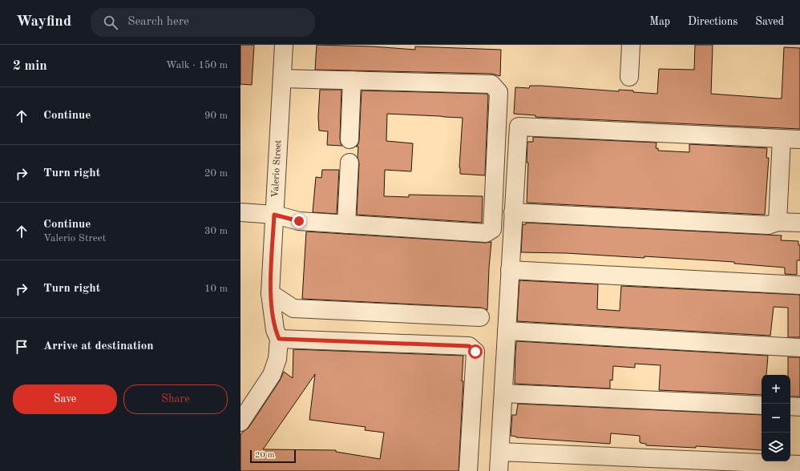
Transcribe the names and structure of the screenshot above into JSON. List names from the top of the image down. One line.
{"streets":{"street":["Valerio Street"]},"scale_bar":"20 m","page":{"header":"Wayfind","search":"Search here","nav":["Map","Directions","Saved"],"heading":["2 min","Walk · 150 m"],"list":[["Continue","90 m"],["Turn right","20 m"],["Continue","Valerio Street","30 m"],["Turn right","10 m"],"Arrive at destination"],"buttons":["Save","Share"],"map_buttons":["+","−"],"scale":"20 m"}}
